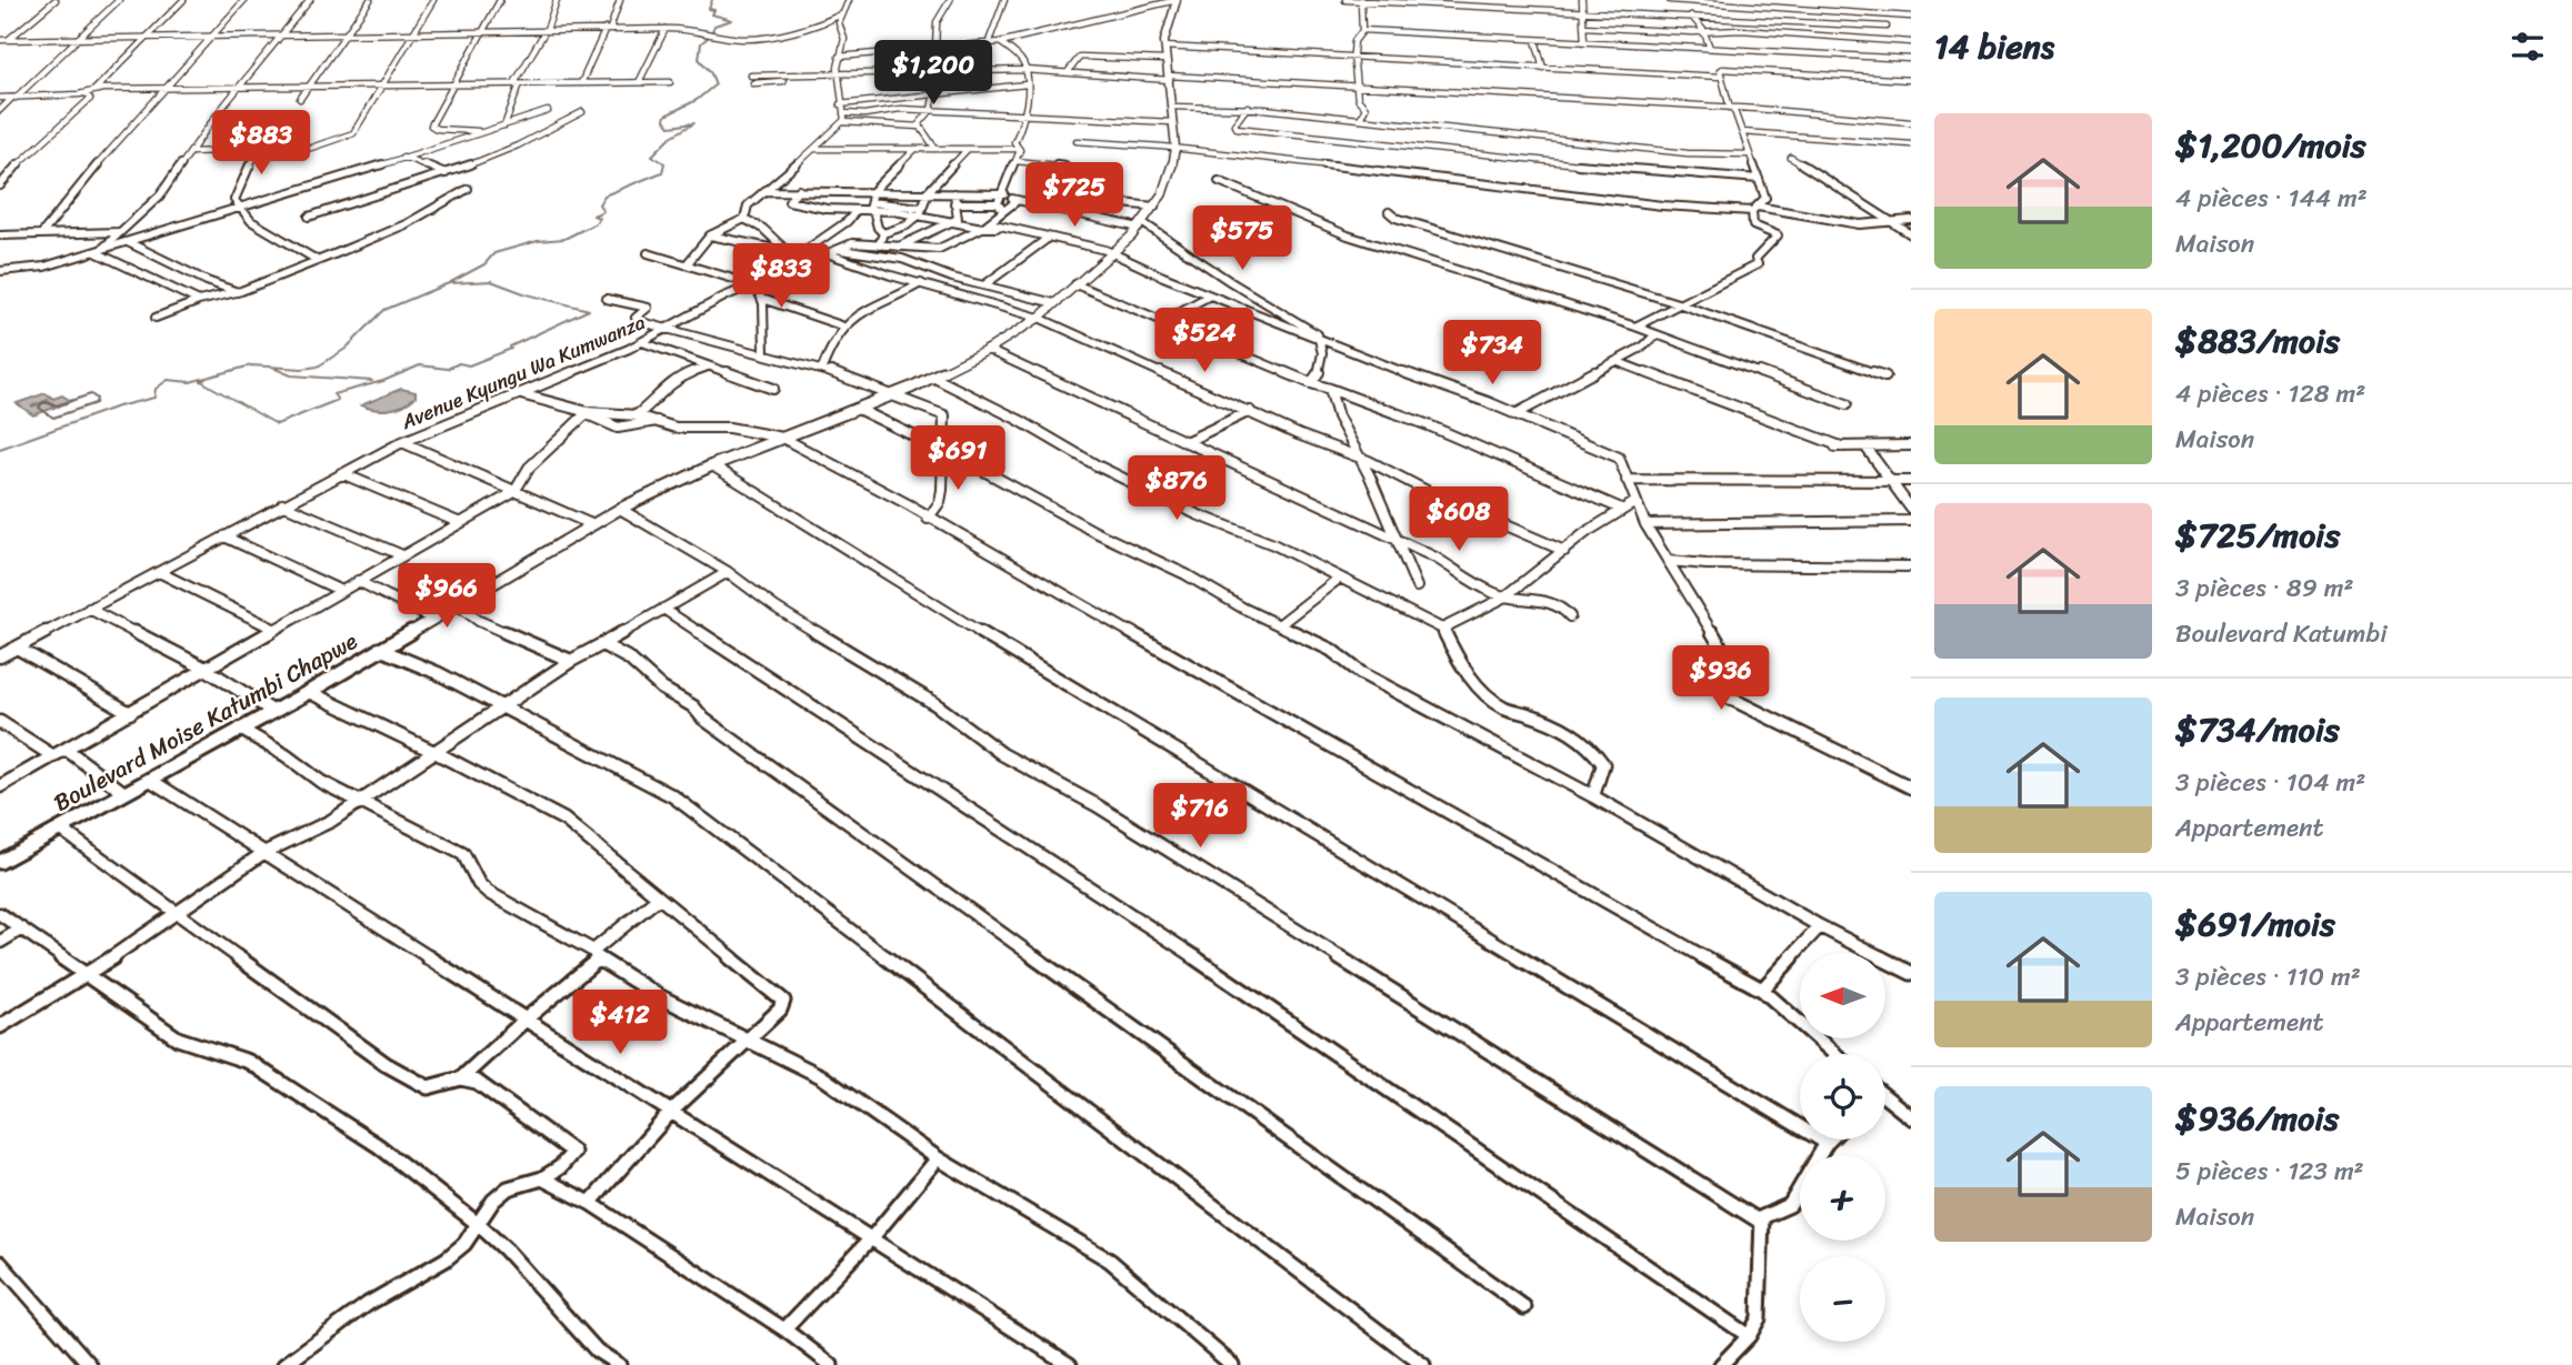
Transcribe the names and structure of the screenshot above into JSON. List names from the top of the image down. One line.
{"streets":{"street":["Avenue Kyungu Wa Kumwanza","Boulevard Moise Katumbi Chapwe"]},"north":"left","page":{"heading":"14 biens","price":["$1,200","$883","$725","$575","$833","$524","$734","$691","$876","$608","$966","$936","$716","$412"],"list":[{"name":"$1,200/mois","note":"4 pièces · 144 m² · Maison"},{"name":"$883/mois","note":"4 pièces · 128 m² · Maison"},{"name":"$725/mois","note":"3 pièces · 89 m² · Boulevard Katumbi"},{"name":"$734/mois","note":"3 pièces · 104 m² · Appartement"},{"name":"$691/mois","note":"3 pièces · 110 m² · Appartement"},{"name":"$936/mois","note":"5 pièces · 123 m² · Maison"}],"map_buttons":["+","−"]}}
